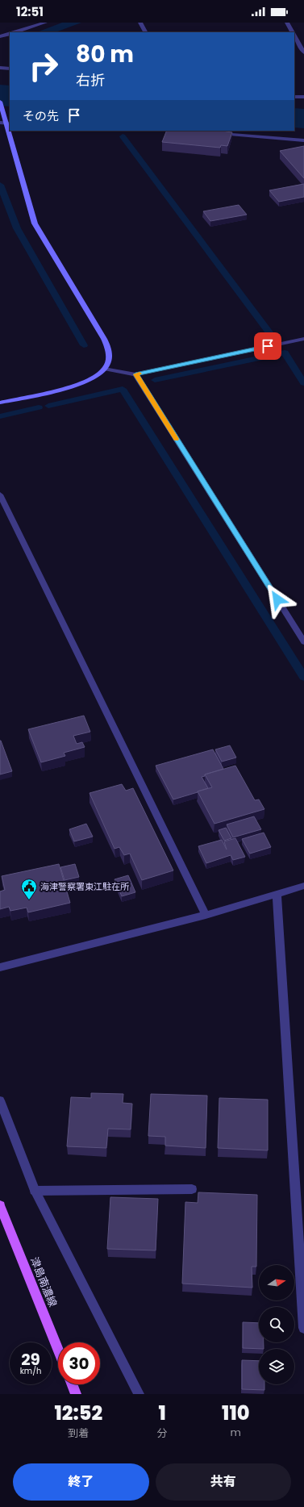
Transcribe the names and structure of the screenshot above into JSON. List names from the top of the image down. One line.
{"streets":{"main road":["津島南濃線"]},"places":{"public building":["海津警察署東江駐在所"]},"north":"right","page":{"status":"12:51","turn":["80 m","右折"],"then":"その先","speed":"29 km/h","limit":"30","eta":["12:52","到着","1","分","110","m"],"buttons":["終了","共有"]}}
